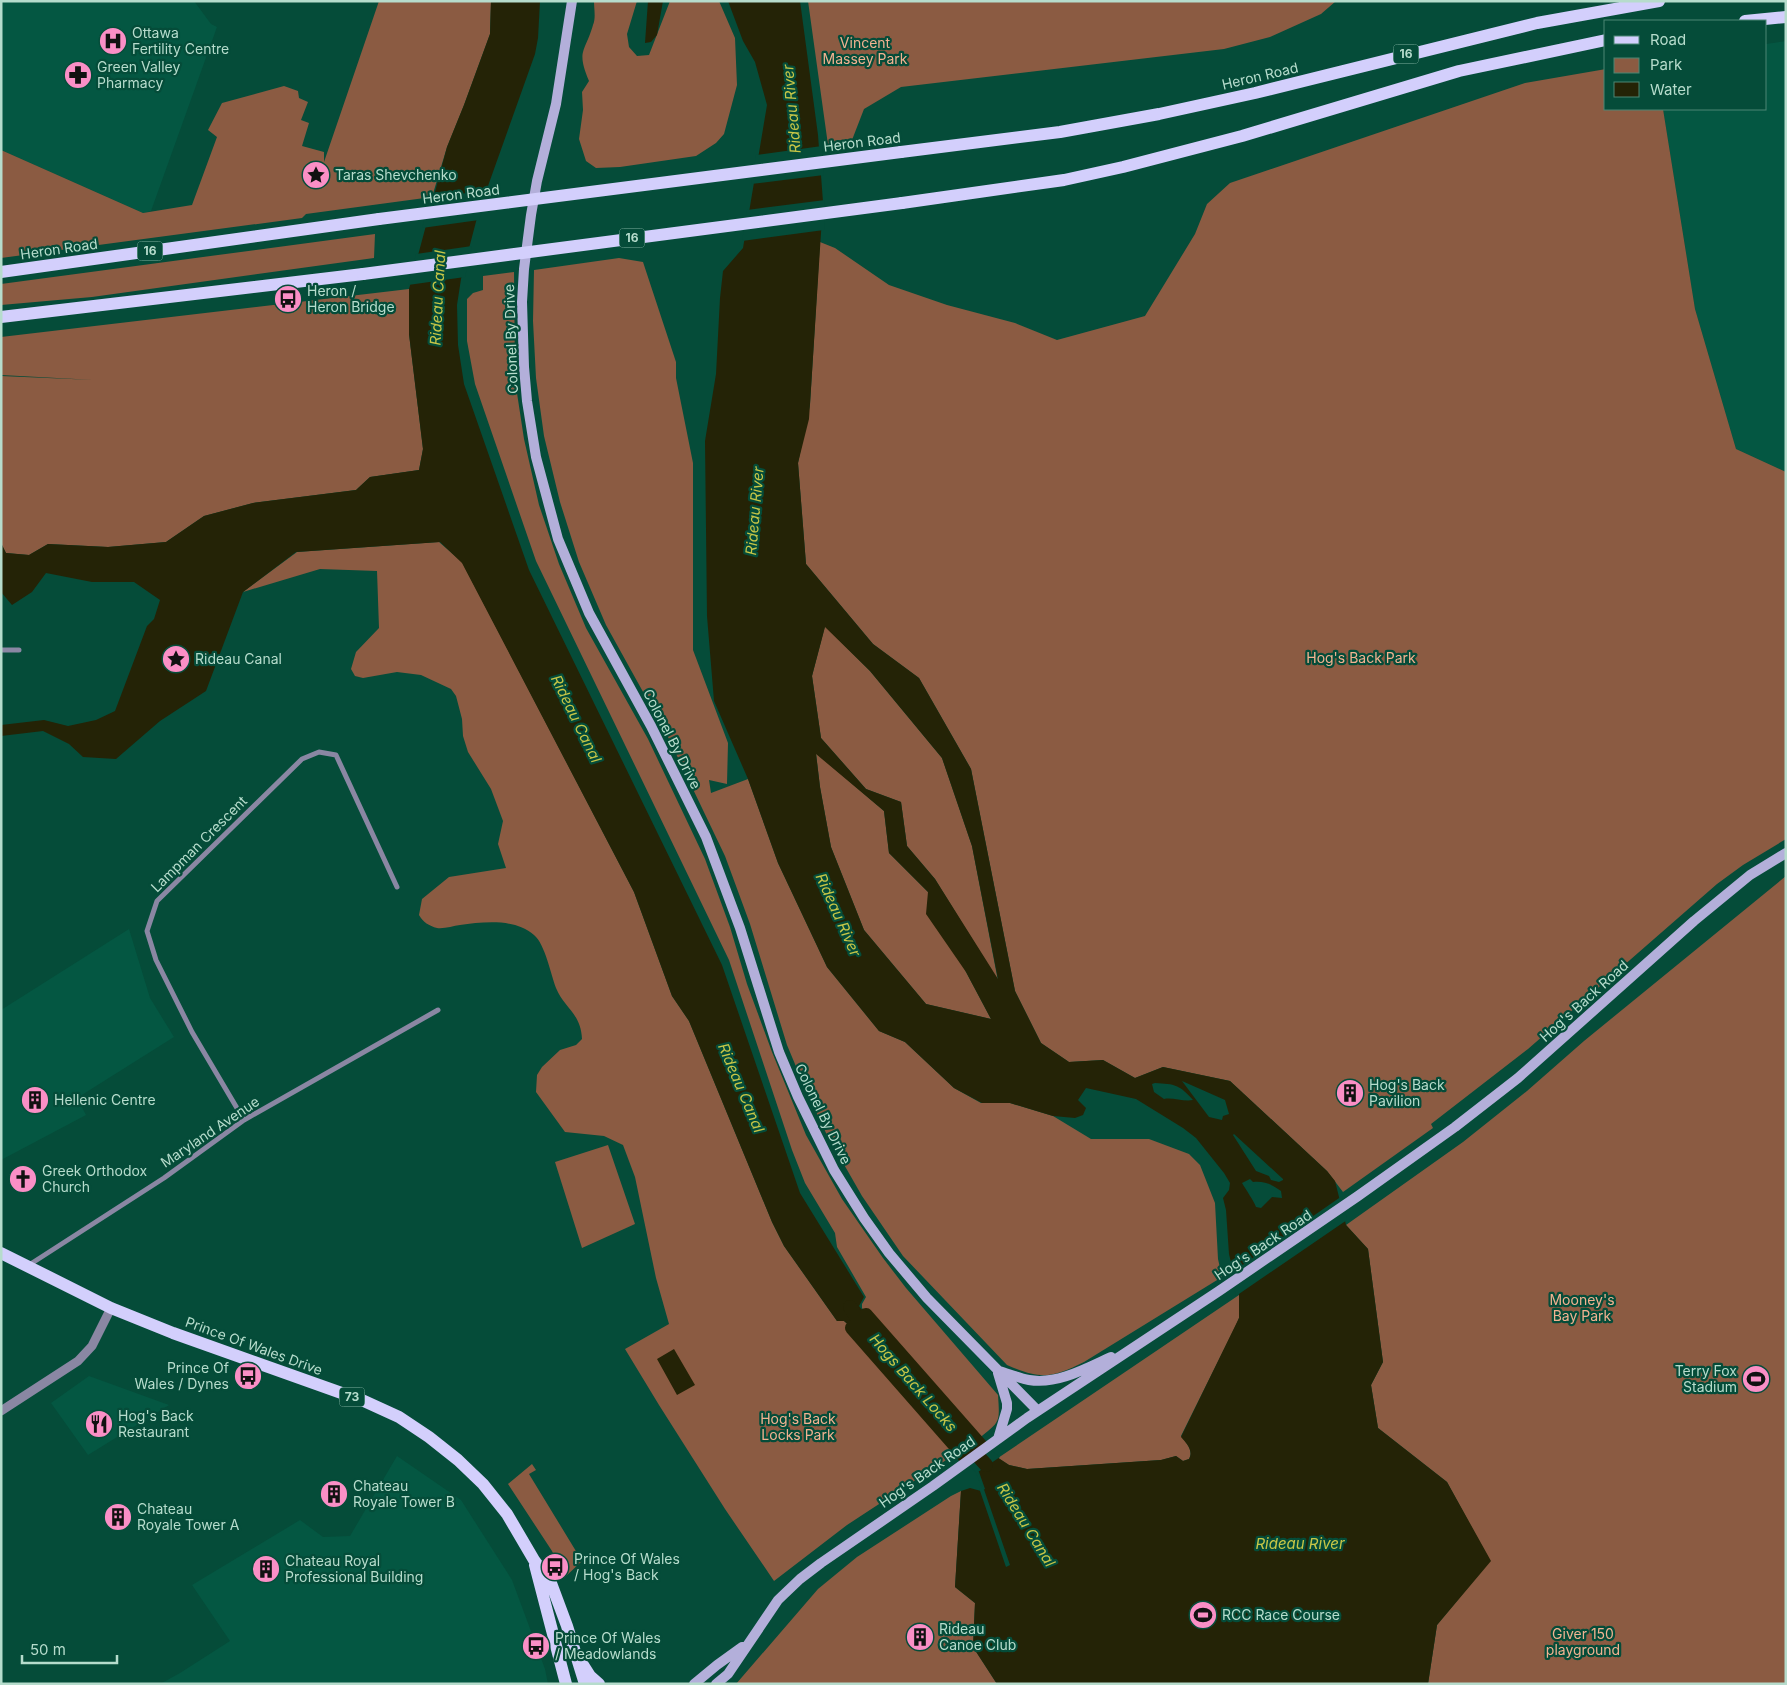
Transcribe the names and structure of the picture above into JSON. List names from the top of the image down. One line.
{"streets":{"main road":["16","Heron Road","Colonel By Drive","Hog's Back Road","Prince Of Wales Drive","73"],"street":["Lampman Crescent","Maryland Avenue"]},"crossings":[["Colonel By Drive","Hog's Back Road"],["Lampman Crescent","Maryland Avenue"],["Maryland Avenue","Prince Of Wales Drive"]],"water":["Rideau River","Rideau Canal","Hogs Back Locks"],"parks":["Vincent Massey Park","Hog's Back Park","Mooney's Bay Park","Hog's Back Locks Park","Giver 150 playground"],"places":{"hospital":["Ottawa Fertility Centre"],"pharmacy":["Green Valley Pharmacy"],"place":["Taras Shevchenko","Rideau Canal"],"bus stop":["Heron / Heron Bridge","Prince Of Wales / Dynes","Prince Of Wales / Hog's Back","Prince Of Wales / Meadowlands"],"building":["Hog's Back Pavilion","Hellenic Centre","Chateau Royale Tower B","Chateau Royale Tower A","Chateau Royal Professional Building","Rideau Canoe Club"],"church":["Greek Orthodox Church"],"sports":["Terry Fox Stadium","RCC Race Course"],"restaurant":["Hog's Back Restaurant"]},"legend":["Road","Park","Water"],"scale_bar":"50 m"}
